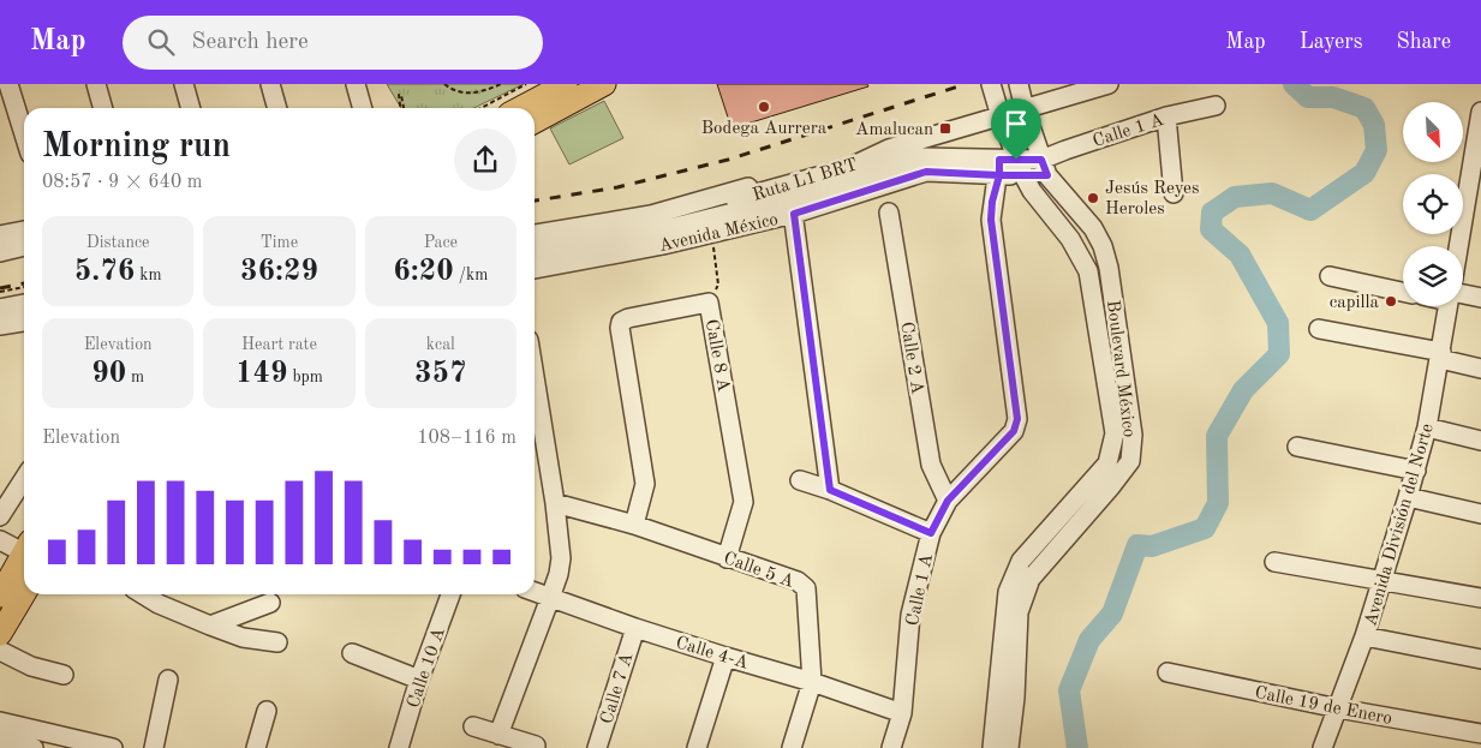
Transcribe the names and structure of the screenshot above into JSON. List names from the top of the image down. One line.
{"streets":{"street":["Calle 1 A","Ruta L1 BRT","Avenida México","Calle 8 A","Calle 2 A","Boulevard México","Avenida División del Norte","Calle 5 A","Calle 4-A","Calle 10 A","Calle 7 A","Calle 19 de Enero"]},"crossings":[["Calle 1 A","Avenida México"],["Calle 1 A","Calle 2 A"],["Calle 1 A","Boulevard México"],["Calle 1 A","Calle 4-A"],["Ruta L1 BRT","Boulevard México"],["Avenida México","Boulevard México"],["Calle 8 A","Calle 5 A"],["Avenida División del Norte","Calle 19 de Enero"],["Calle 5 A","Calle 4-A"],["Calle 4-A","Calle 7 A"]],"places":{"other":["Bodega Aurrera","Jesús Reyes Heroles","capilla"],"transit":["Amalucan"]},"north":"bottom right","page":{"header":"Map","search":"Search here","nav":["Map","Layers","Share"],"heading":["Morning run","08:57 · 9 × 640 m"],"stats":[["Distance","5.76 km"],["Time","36:29"],["Pace","6:20 /km"],["Elevation","90 m"],["Heart rate","149 bpm"],["kcal","357"]],"chart":["Elevation","108–116 m"]}}
